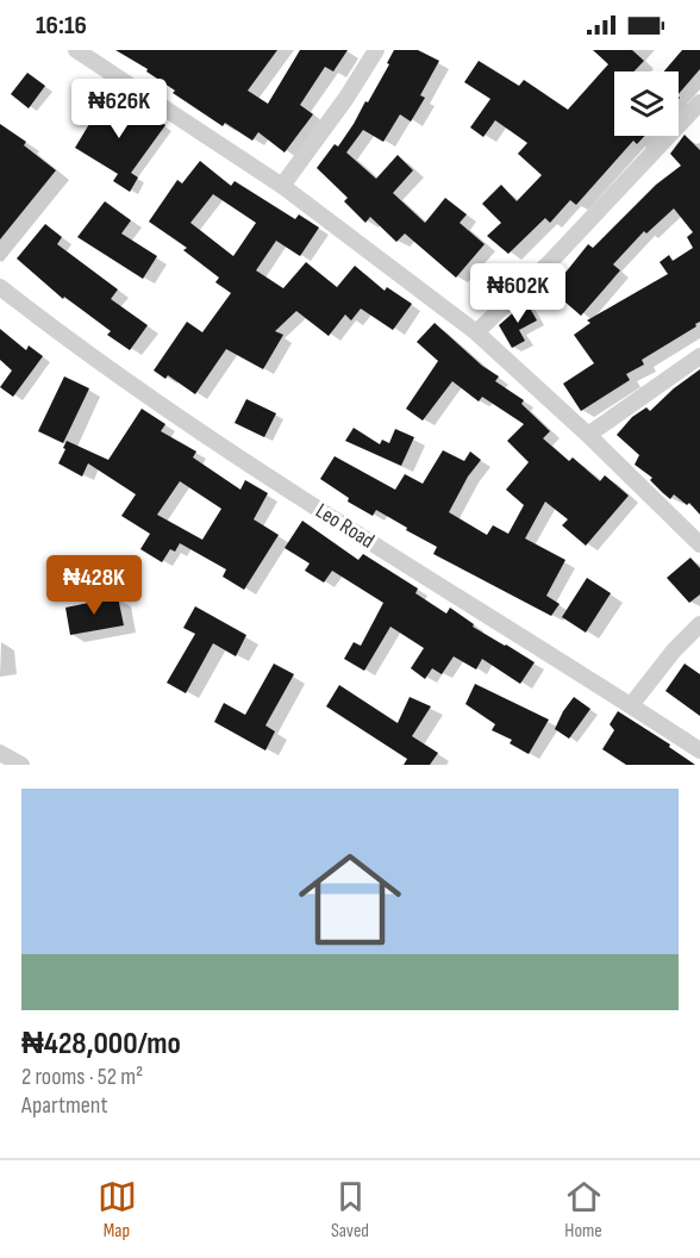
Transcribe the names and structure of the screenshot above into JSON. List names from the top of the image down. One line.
{"streets":{"street":["Leo Road"]},"page":{"status":"16:16","price":["₦626K","₦602K","₦428K"],"list":[{"name":"₦428,000/mo","note":"2 rooms · 52 m² · Apartment"}],"tabs":["Map","Saved","Home"]}}
